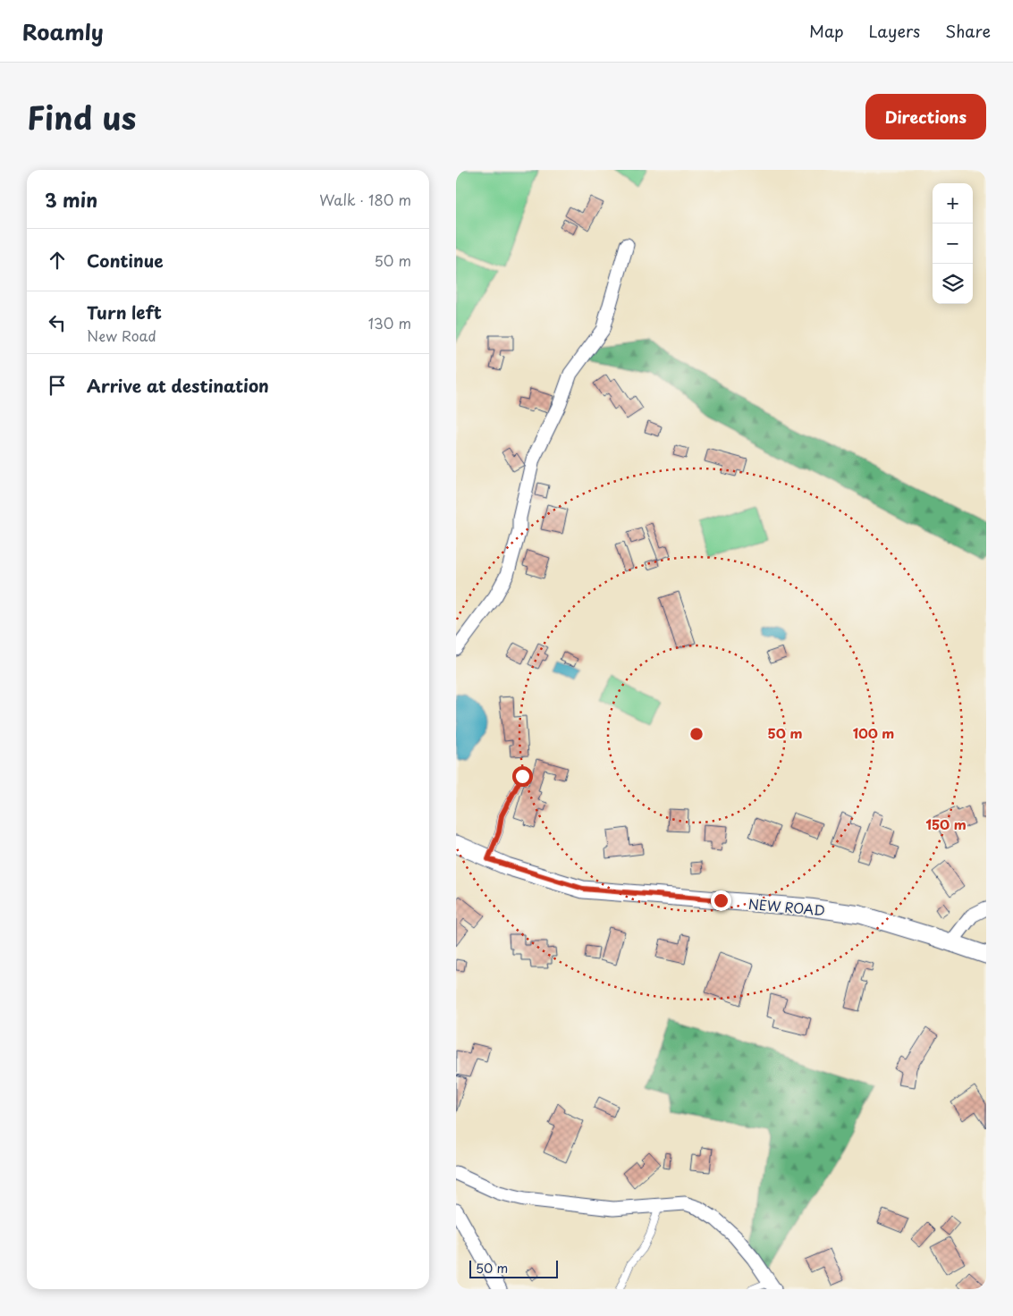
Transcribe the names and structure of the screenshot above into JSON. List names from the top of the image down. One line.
{"streets":{"street":["NEW ROAD"]},"scale_bar":"50 m","page":{"header":"Roamly","nav":["Map","Layers","Share"],"title":"Find us","buttons":"Directions","heading":["3 min","Walk · 180 m"],"map_buttons":["+","−"],"list":[["Continue","50 m"],["Turn left","New Road","130 m"],"Arrive at destination"],"scale":"50 m"},"rings":["50 m","100 m","150 m"]}
